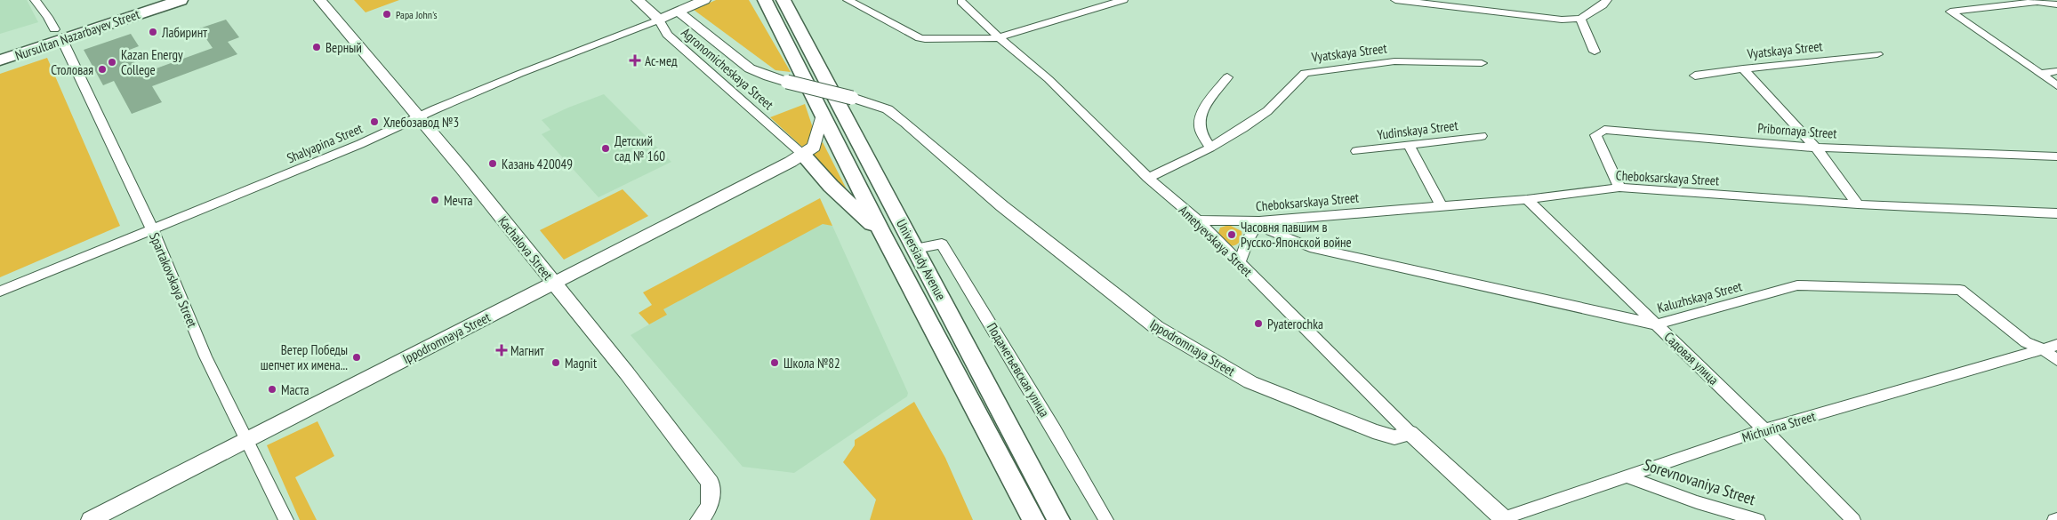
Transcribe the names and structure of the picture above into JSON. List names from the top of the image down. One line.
{"streets":{"main road":["Nursultan Nazarbayev Street","Universiady Avenue"],"street":["Vyatskaya Street","Agronomicheskaya Street","Yudinskaya Street","Pribornaya Street","Shalyapina Street","Cheboksarskaya Street","Ametyevskaya Street","Kachalova Street","Spartakovskaya Street","Kaluzhskaya Street","Ippodromnaya Street","Садовая улица","Подаметьевская улица","Michurina Street","Sorevnovaniya Street"]},"crossings":[["Nursultan Nazarbayev Street","Spartakovskaya Street"],["Vyatskaya Street","Ametyevskaya Street"],["Agronomicheskaya Street","Shalyapina Street"],["Agronomicheskaya Street","Ippodromnaya Street"],["Pribornaya Street","Cheboksarskaya Street"],["Shalyapina Street","Kachalova Street"],["Shalyapina Street","Spartakovskaya Street"],["Cheboksarskaya Street","Ametyevskaya Street"],["Cheboksarskaya Street","Kaluzhskaya Street"],["Cheboksarskaya Street","Садовая улица"],["Ametyevskaya Street","Ippodromnaya Street"],["Ametyevskaya Street","Michurina Street"],["Kachalova Street","Ippodromnaya Street"],["Universiady Avenue","Подаметьевская улица"],["Spartakovskaya Street","Ippodromnaya Street"],["Kaluzhskaya Street","Садовая улица"],["Kaluzhskaya Street","Michurina Street"],["Садовая улица","Michurina Street"],["Michurina Street","Sorevnovaniya Street"]],"places":{"other":["Papa John's","Лабиринт","Верный","Kazan Energy College","Столовая","Хлебозавод №3","Детский сад № 160","Казань 420049","Мечта","Часовня павшим в Русско-Японской войне","Pyaterochka","Ветер Победы шепчет их имена...","Magnit","Школа №82","Маста"],"health":["Ас-мед","Магнит"]}}
